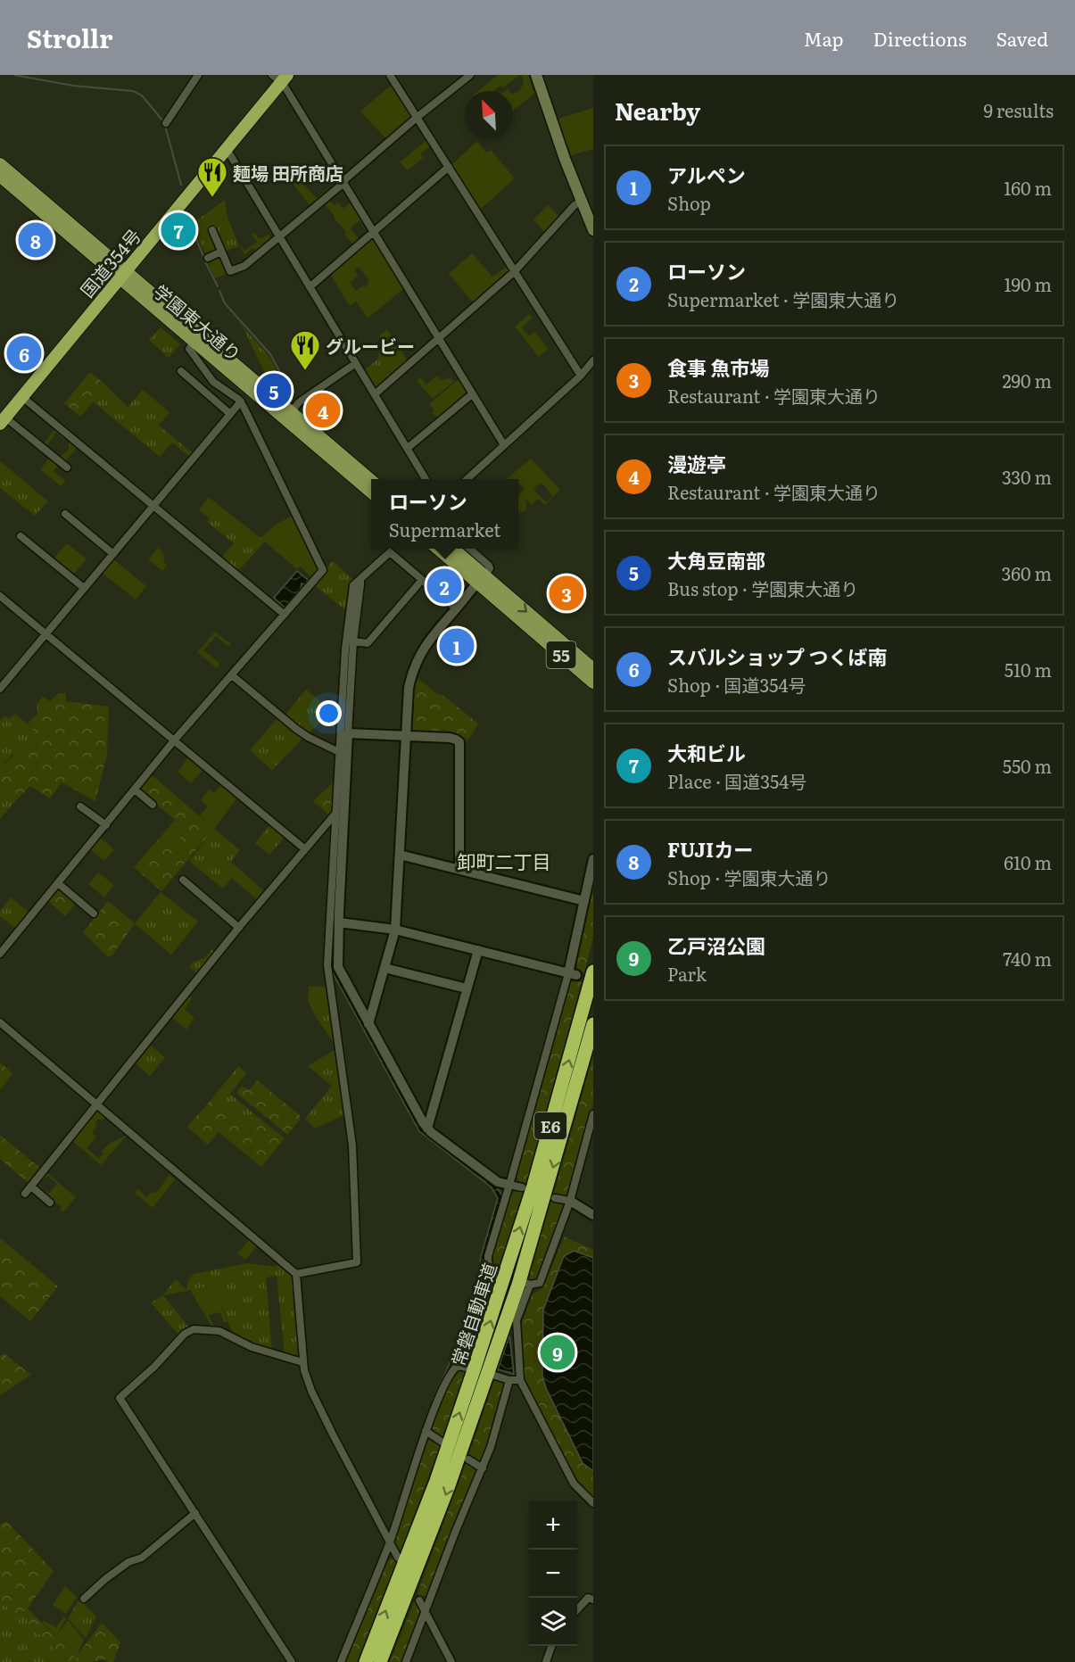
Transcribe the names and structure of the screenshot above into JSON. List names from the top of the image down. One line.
{"streets":{"highway":["国道354号","E6","常磐自動車道"],"main road":["学園東大通り","55"]},"crossings":[["国道354号","学園東大通り"]],"districts":["卸町二丁目"],"places":{"restaurant":["麺場 田所商店","グルービー"]},"north":"top left","page":{"header":"Strollr","nav":["Map","Directions","Saved"],"heading":["Nearby","9 results"],"list":[{"mark":"1","name":"アルペン","note":"Shop","value":"160 m"},{"mark":"2","name":"ローソン","note":"Supermarket · 学園東大通り","value":"190 m"},{"mark":"3","name":"食事 魚市場","note":"Restaurant · 学園東大通り","value":"290 m"},{"mark":"4","name":"漫遊亭","note":"Restaurant · 学園東大通り","value":"330 m"},{"mark":"5","name":"大角豆南部","note":"Bus stop · 学園東大通り","value":"360 m"},{"mark":"6","name":"スバルショップ つくば南","note":"Shop · 国道354号","value":"510 m"},{"mark":"7","name":"大和ビル","note":"Place · 国道354号","value":"550 m"},{"mark":"8","name":"FUJIカー","note":"Shop · 学園東大通り","value":"610 m"},{"mark":"9","name":"乙戸沼公園","note":"Park","value":"740 m"}],"pins":["7","8","6","5","4","2","3","1","9"],"popup":["ローソン","Supermarket"],"map_buttons":["+","−"]}}
